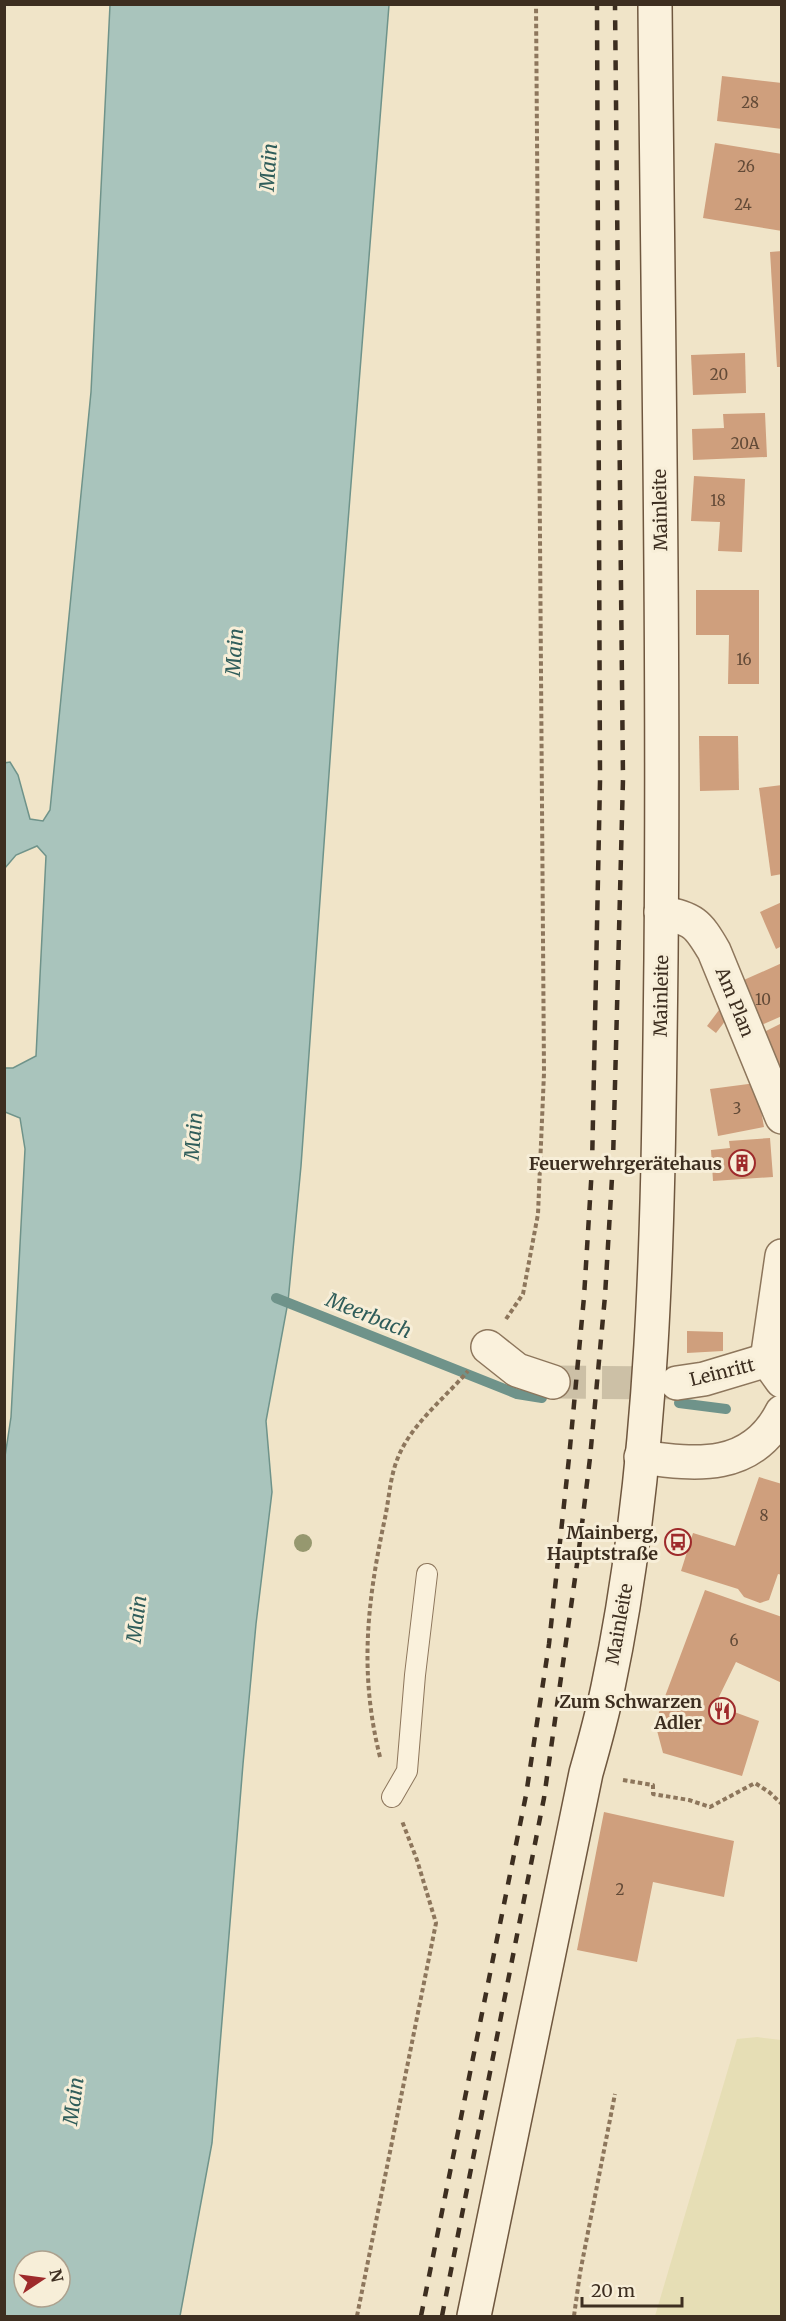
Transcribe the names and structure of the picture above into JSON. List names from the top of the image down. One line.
{"streets":{"main road":["Mainleite","Am Plan","Leinritt"]},"crossings":[["Mainleite","Am Plan"]],"water":["Main","Meerbach"],"places":{"building":["Feuerwehrgerätehaus"],"bus stop":["Mainberg, Hauptstraße"],"restaurant":["Zum Schwarzen Adler"]},"house_numbers":["28","26","24","20","20A","18","16","10","3","8","6","2"],"scale_bar":"20 m","north":"right"}
